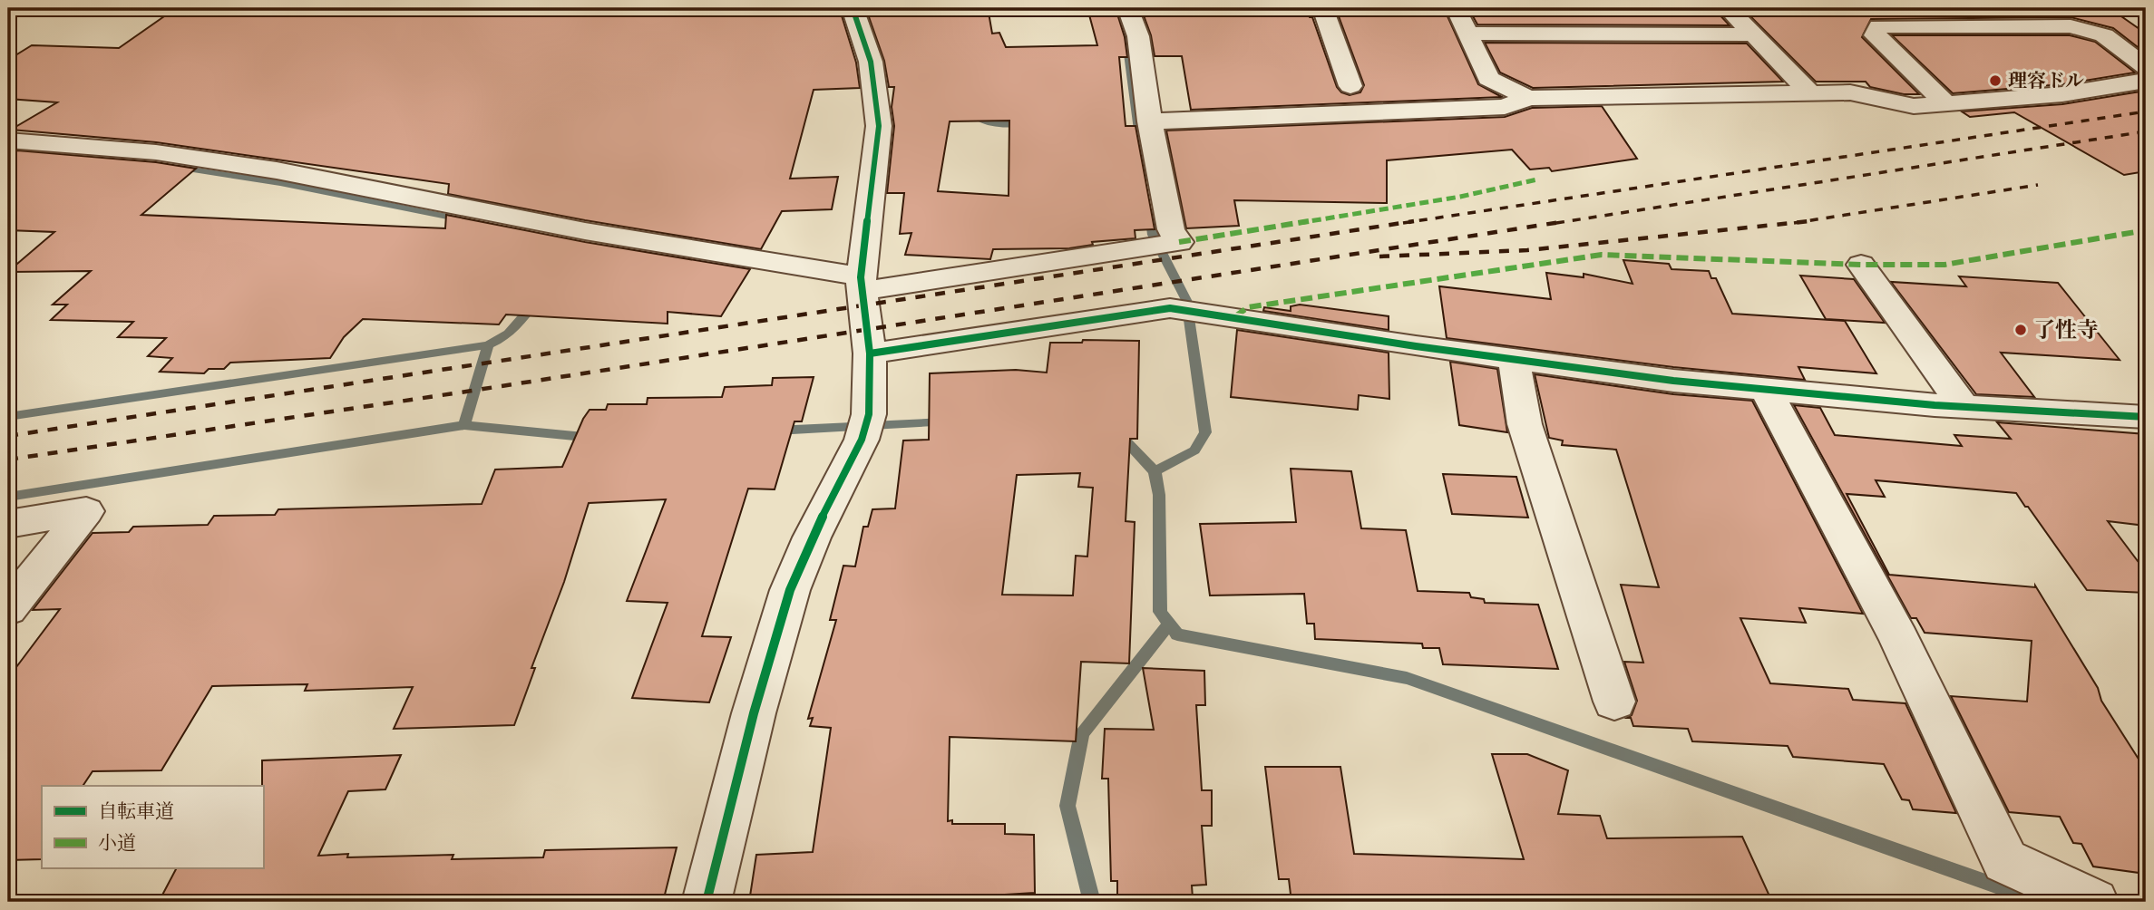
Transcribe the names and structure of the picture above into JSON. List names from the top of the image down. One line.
{"places":["理容ドル","了性寺"],"legend":["自転車道","小道"]}
